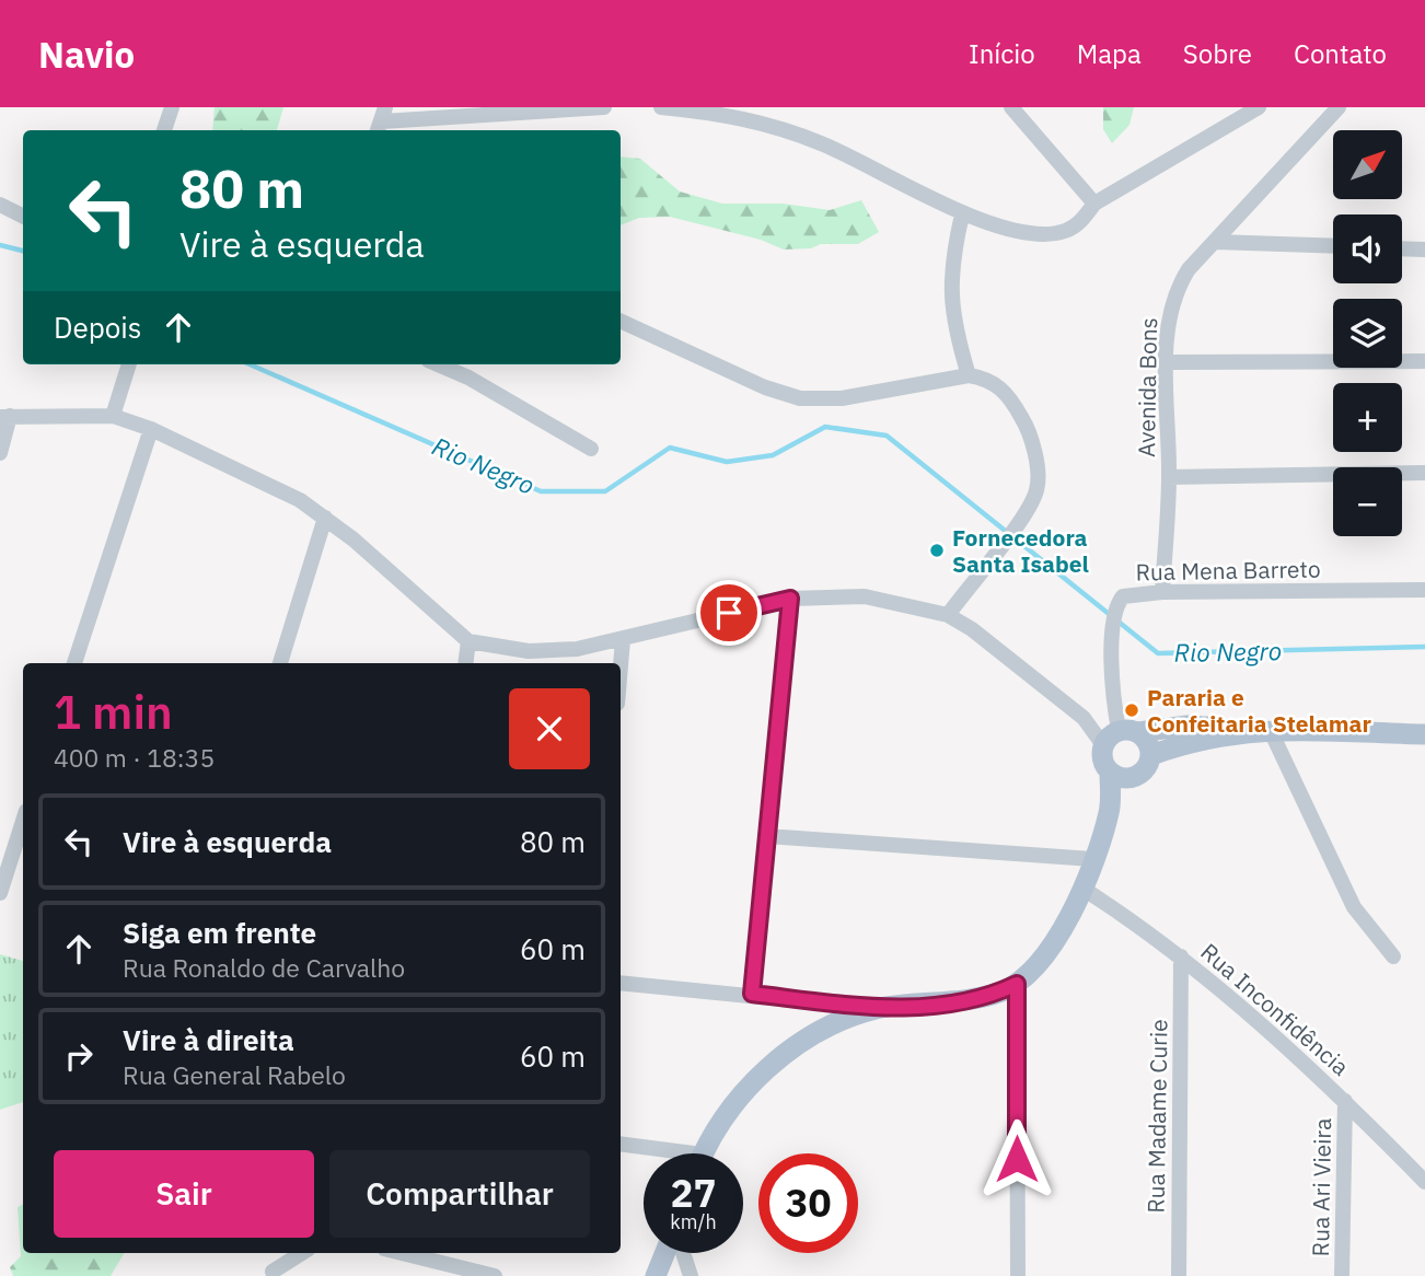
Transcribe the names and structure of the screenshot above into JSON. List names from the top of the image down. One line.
{"streets":{"street":["Avenida Bons","Rua Mena Barreto","Rua Inconfidência","Rua Madame Curie","Rua Ari Vieira"]},"crossings":[["Avenida Bons","Rua Mena Barreto"],["Rua Inconfidência","Rua Madame Curie"],["Rua Inconfidência","Rua Ari Vieira"]],"water":["Rio Negro"],"places":["Fornecedora Santa Isabel","Pararia e Confeitaria Stelamar"],"north":"top right","page":{"header":"Navio","nav":["Início","Mapa","Sobre","Contato"],"map_buttons":["+","−"],"turn":["80 m","Vire à esquerda"],"then":"Depois","heading":["1 min","400 m · 18:35"],"list":[{"name":"Vire à esquerda","value":"80 m"},{"name":"Siga em frente","note":"Rua Ronaldo de Carvalho","value":"60 m"},{"name":"Vire à direita","note":"Rua General Rabelo","value":"60 m"}],"buttons":["Sair","Compartilhar"],"speed":"27 km/h","limit":"30"}}
